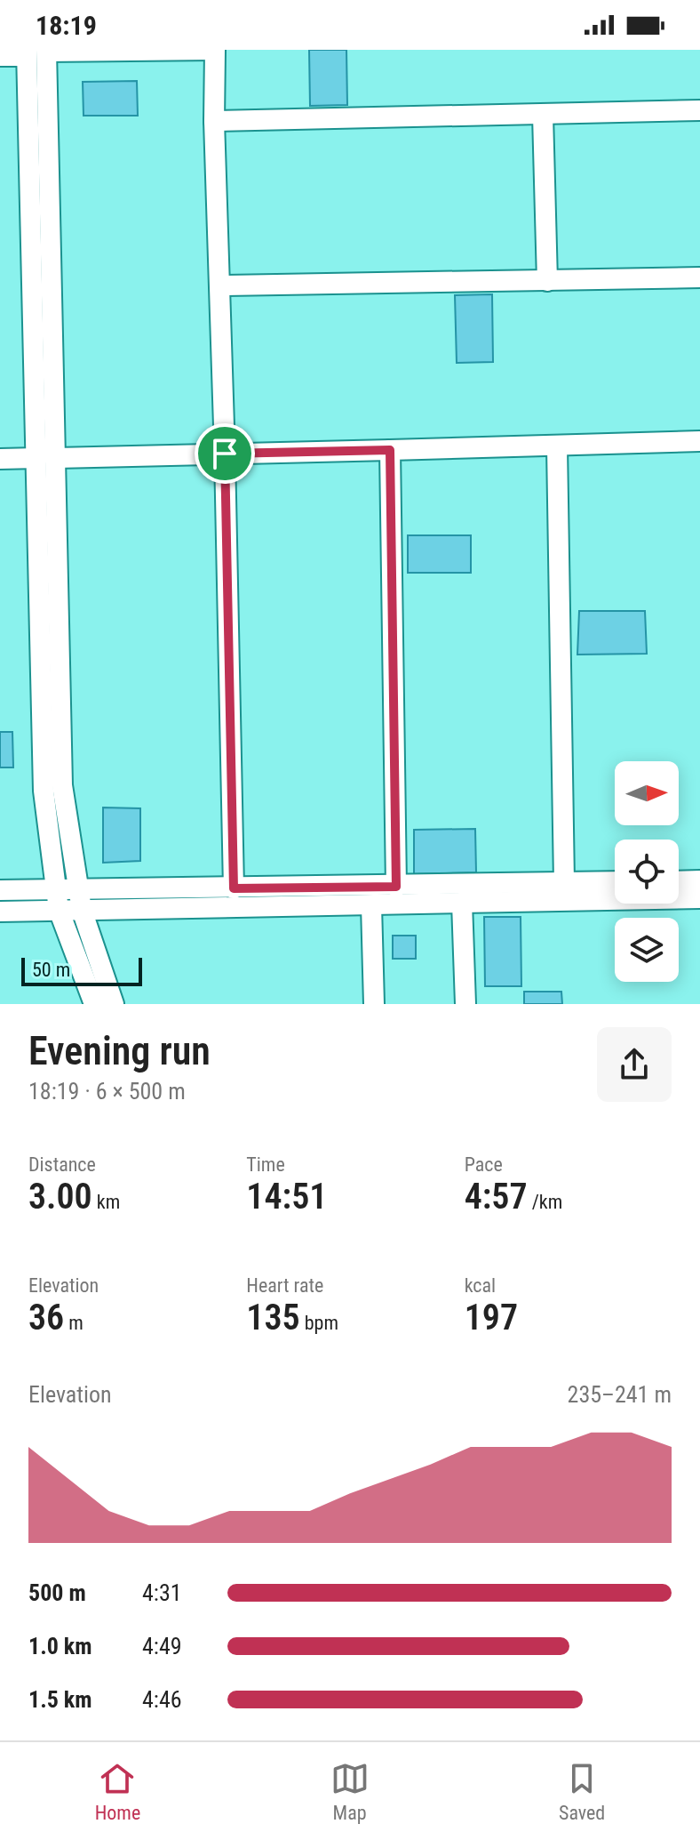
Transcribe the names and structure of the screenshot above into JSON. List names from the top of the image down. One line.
{"scale_bar":"50 m","north":"right","page":{"status":"18:19","scale":"50 m","heading":["Evening run","18:19 · 6 × 500 m"],"stats":[["Distance","3.00 km"],["Time","14:51"],["Pace","4:57 /km"],["Elevation","36 m"],["Heart rate","135 bpm"],["kcal","197"]],"chart":["Elevation","235–241 m"],"list":[{"name":"500 m","note":"4:31"},{"name":"1.0 km","note":"4:49"},{"name":"1.5 km","note":"4:46"}],"tabs":["Home","Map","Saved"]}}
